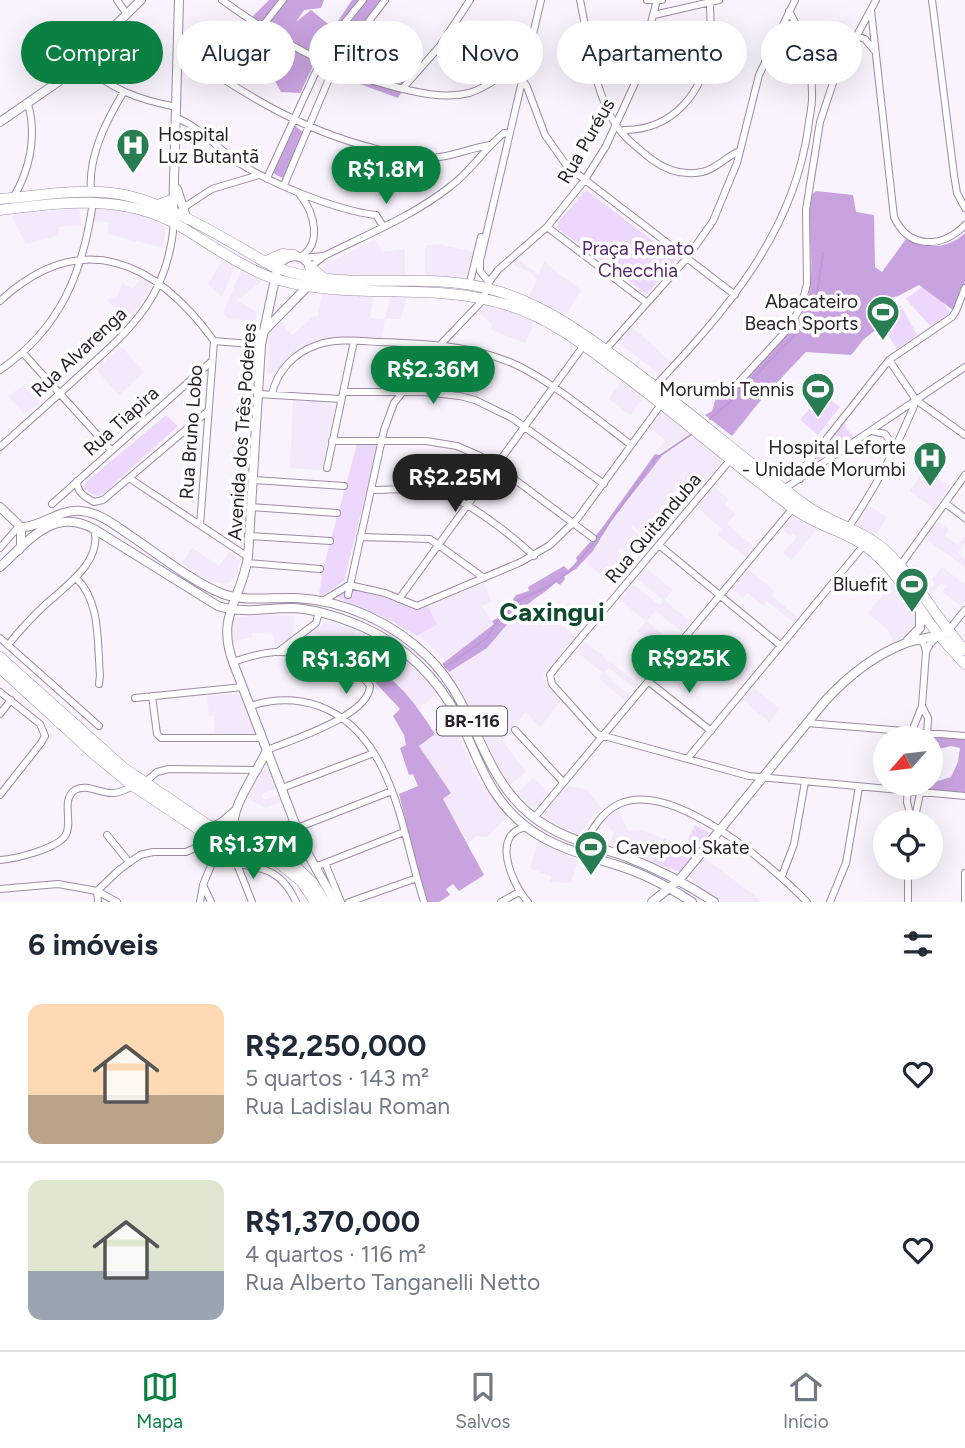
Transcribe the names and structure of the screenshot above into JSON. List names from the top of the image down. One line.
{"streets":{"main road":["Rua Alvarenga","Avenida dos Três Poderes","BR-116"],"street":["Rua Puréus","Rua Tiapira","Rua Bruno Lobo","Rua Quitanduba"]},"crossings":[["Rua Tiapira","Rua Bruno Lobo"],["Avenida dos Três Poderes","BR-116"]],"districts":["Caxingui"],"parks":["Praça Renato Checchia"],"places":{"hospital":["Hospital Luz Butantã","Hospital Leforte - Unidade Morumbi"],"sports":["Abacateiro Beach Sports","Morumbi Tennis","Bluefit","Cavepool Skate"]},"north":"bottom left","page":{"chip":["Comprar","Alugar","Filtros","Novo","Apartamento","Casa"],"price":["R$1.8M","R$2.36M","R$2.25M","R$925K","R$1.36M","R$1.37M"],"heading":"6 imóveis","list":[{"name":"R$2,250,000","note":"5 quartos · 143 m² · Rua Ladislau Roman"},{"name":"R$1,370,000","note":"4 quartos · 116 m² · Rua Alberto Tanganelli Netto"}],"tabs":["Mapa","Salvos","Início"]}}
